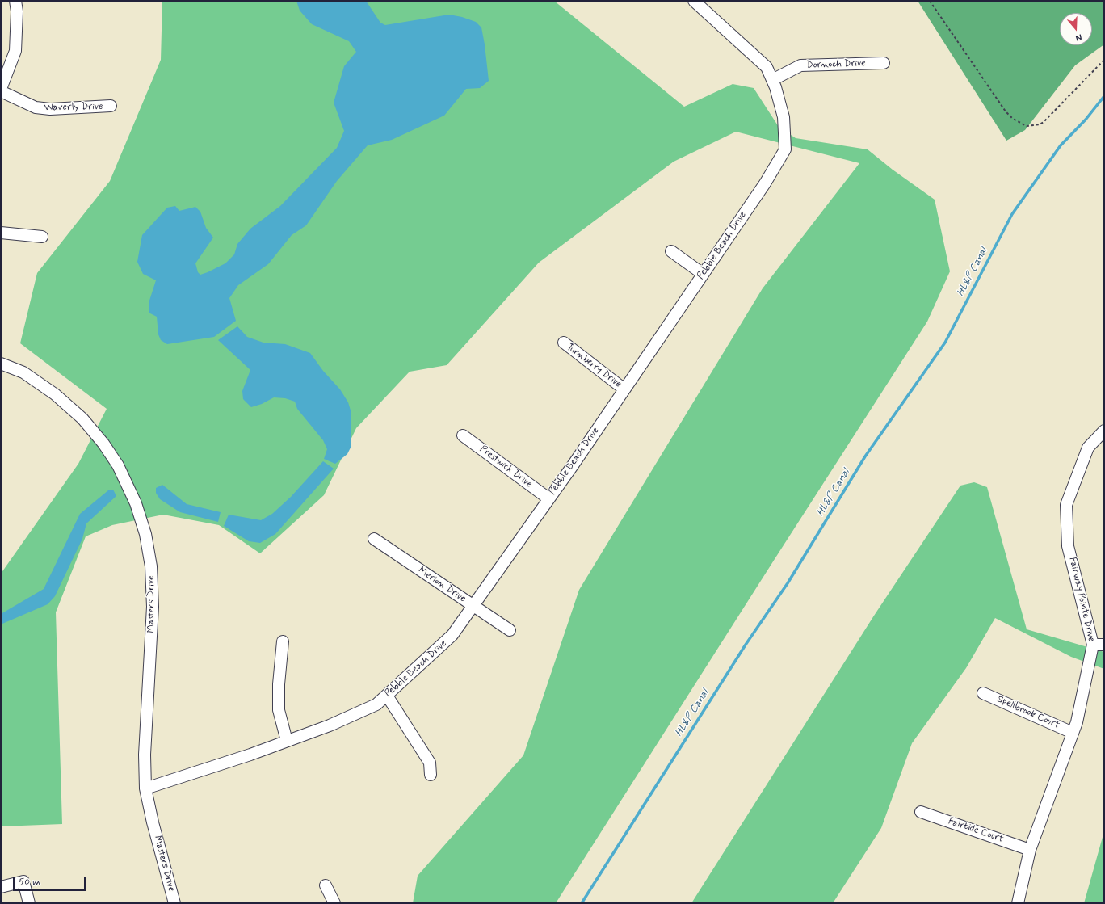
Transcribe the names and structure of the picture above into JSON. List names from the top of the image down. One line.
{"streets":{"street":["Dornoch Drive","Waverly Drive","Pebble Beach Drive","Turnberry Drive","Prestwick Drive","Merion Drive","Fairway Pointe Drive","Masters Drive","Spellbrook Court","Fairtide Court"]},"crossings":[["Dornoch Drive","Pebble Beach Drive"],["Pebble Beach Drive","Turnberry Drive"],["Pebble Beach Drive","Prestwick Drive"],["Pebble Beach Drive","Merion Drive"],["Pebble Beach Drive","Masters Drive"],["Fairway Pointe Drive","Spellbrook Court"],["Fairway Pointe Drive","Fairtide Court"]],"water":["HL&P Canal"],"scale_bar":"50 m","north":"bottom"}
